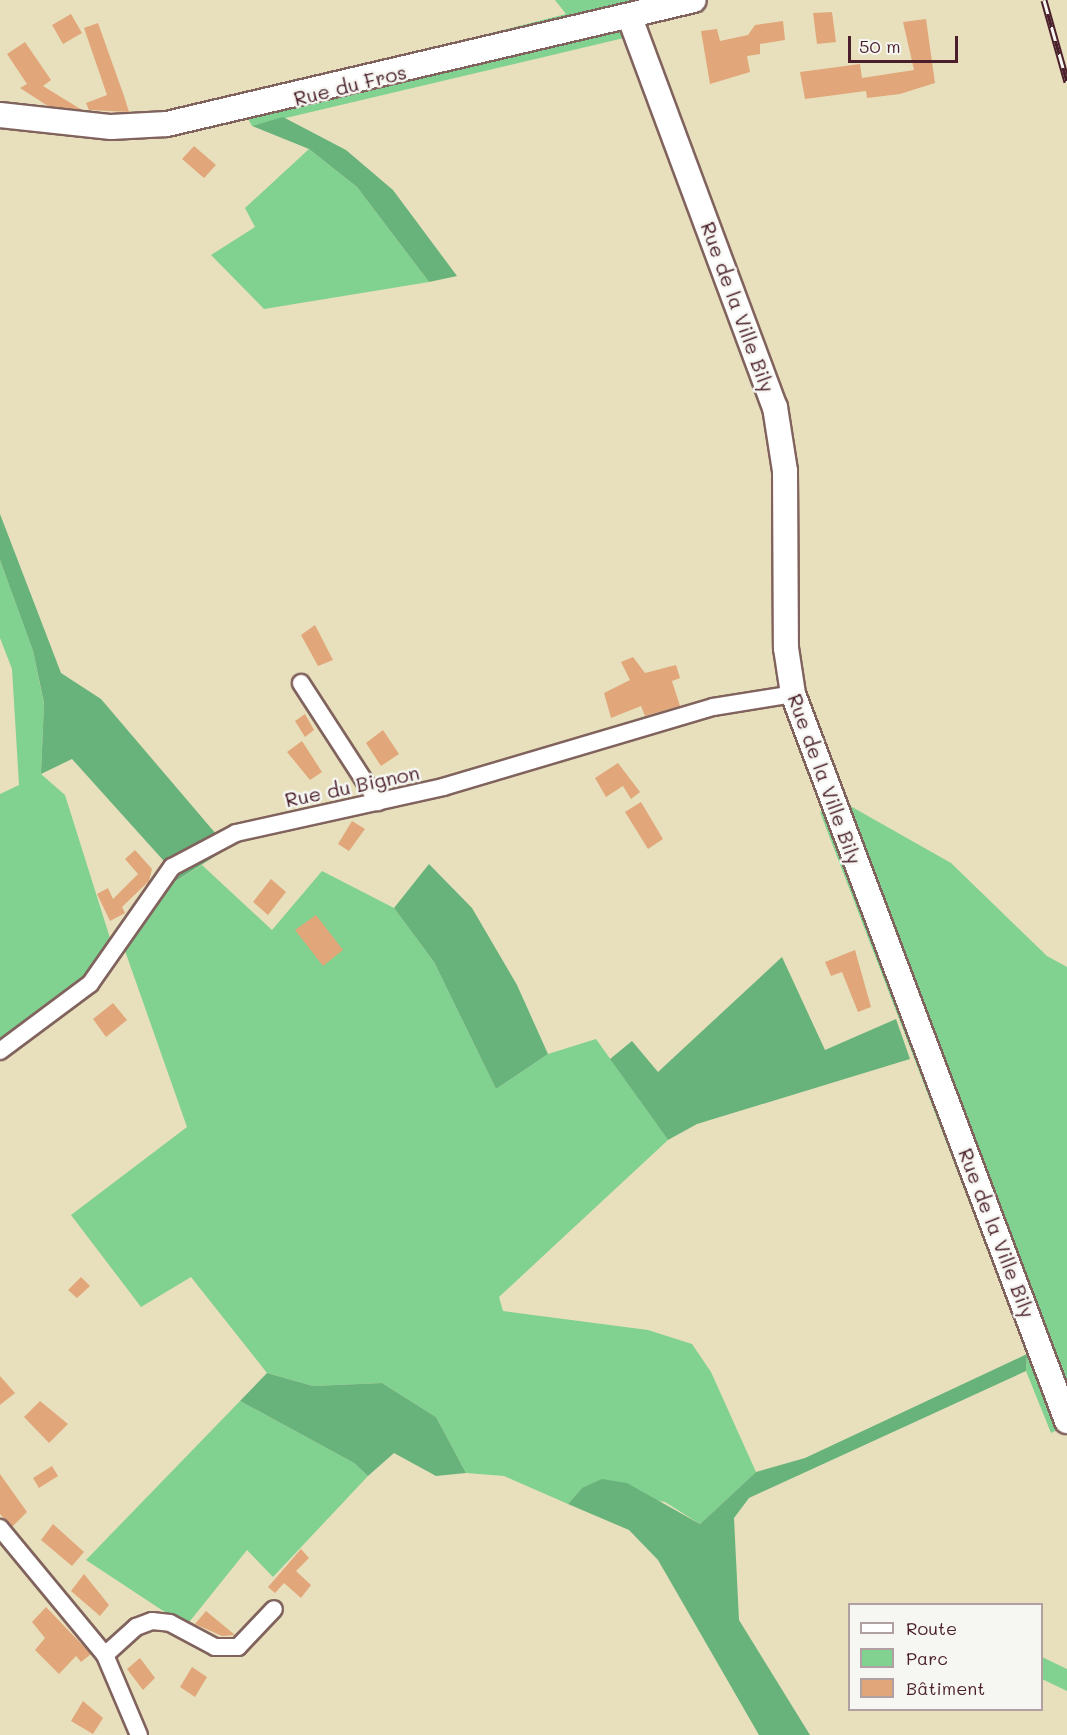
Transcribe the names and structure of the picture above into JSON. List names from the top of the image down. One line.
{"streets":{"street":["Rue du Fros","Rue de la Ville Bily","Rue du Bignon"]},"crossings":[["Rue du Fros","Rue de la Ville Bily"],["Rue de la Ville Bily","Rue du Bignon"]],"legend":["Route","Parc","Bâtiment"],"scale_bar":"50 m"}
